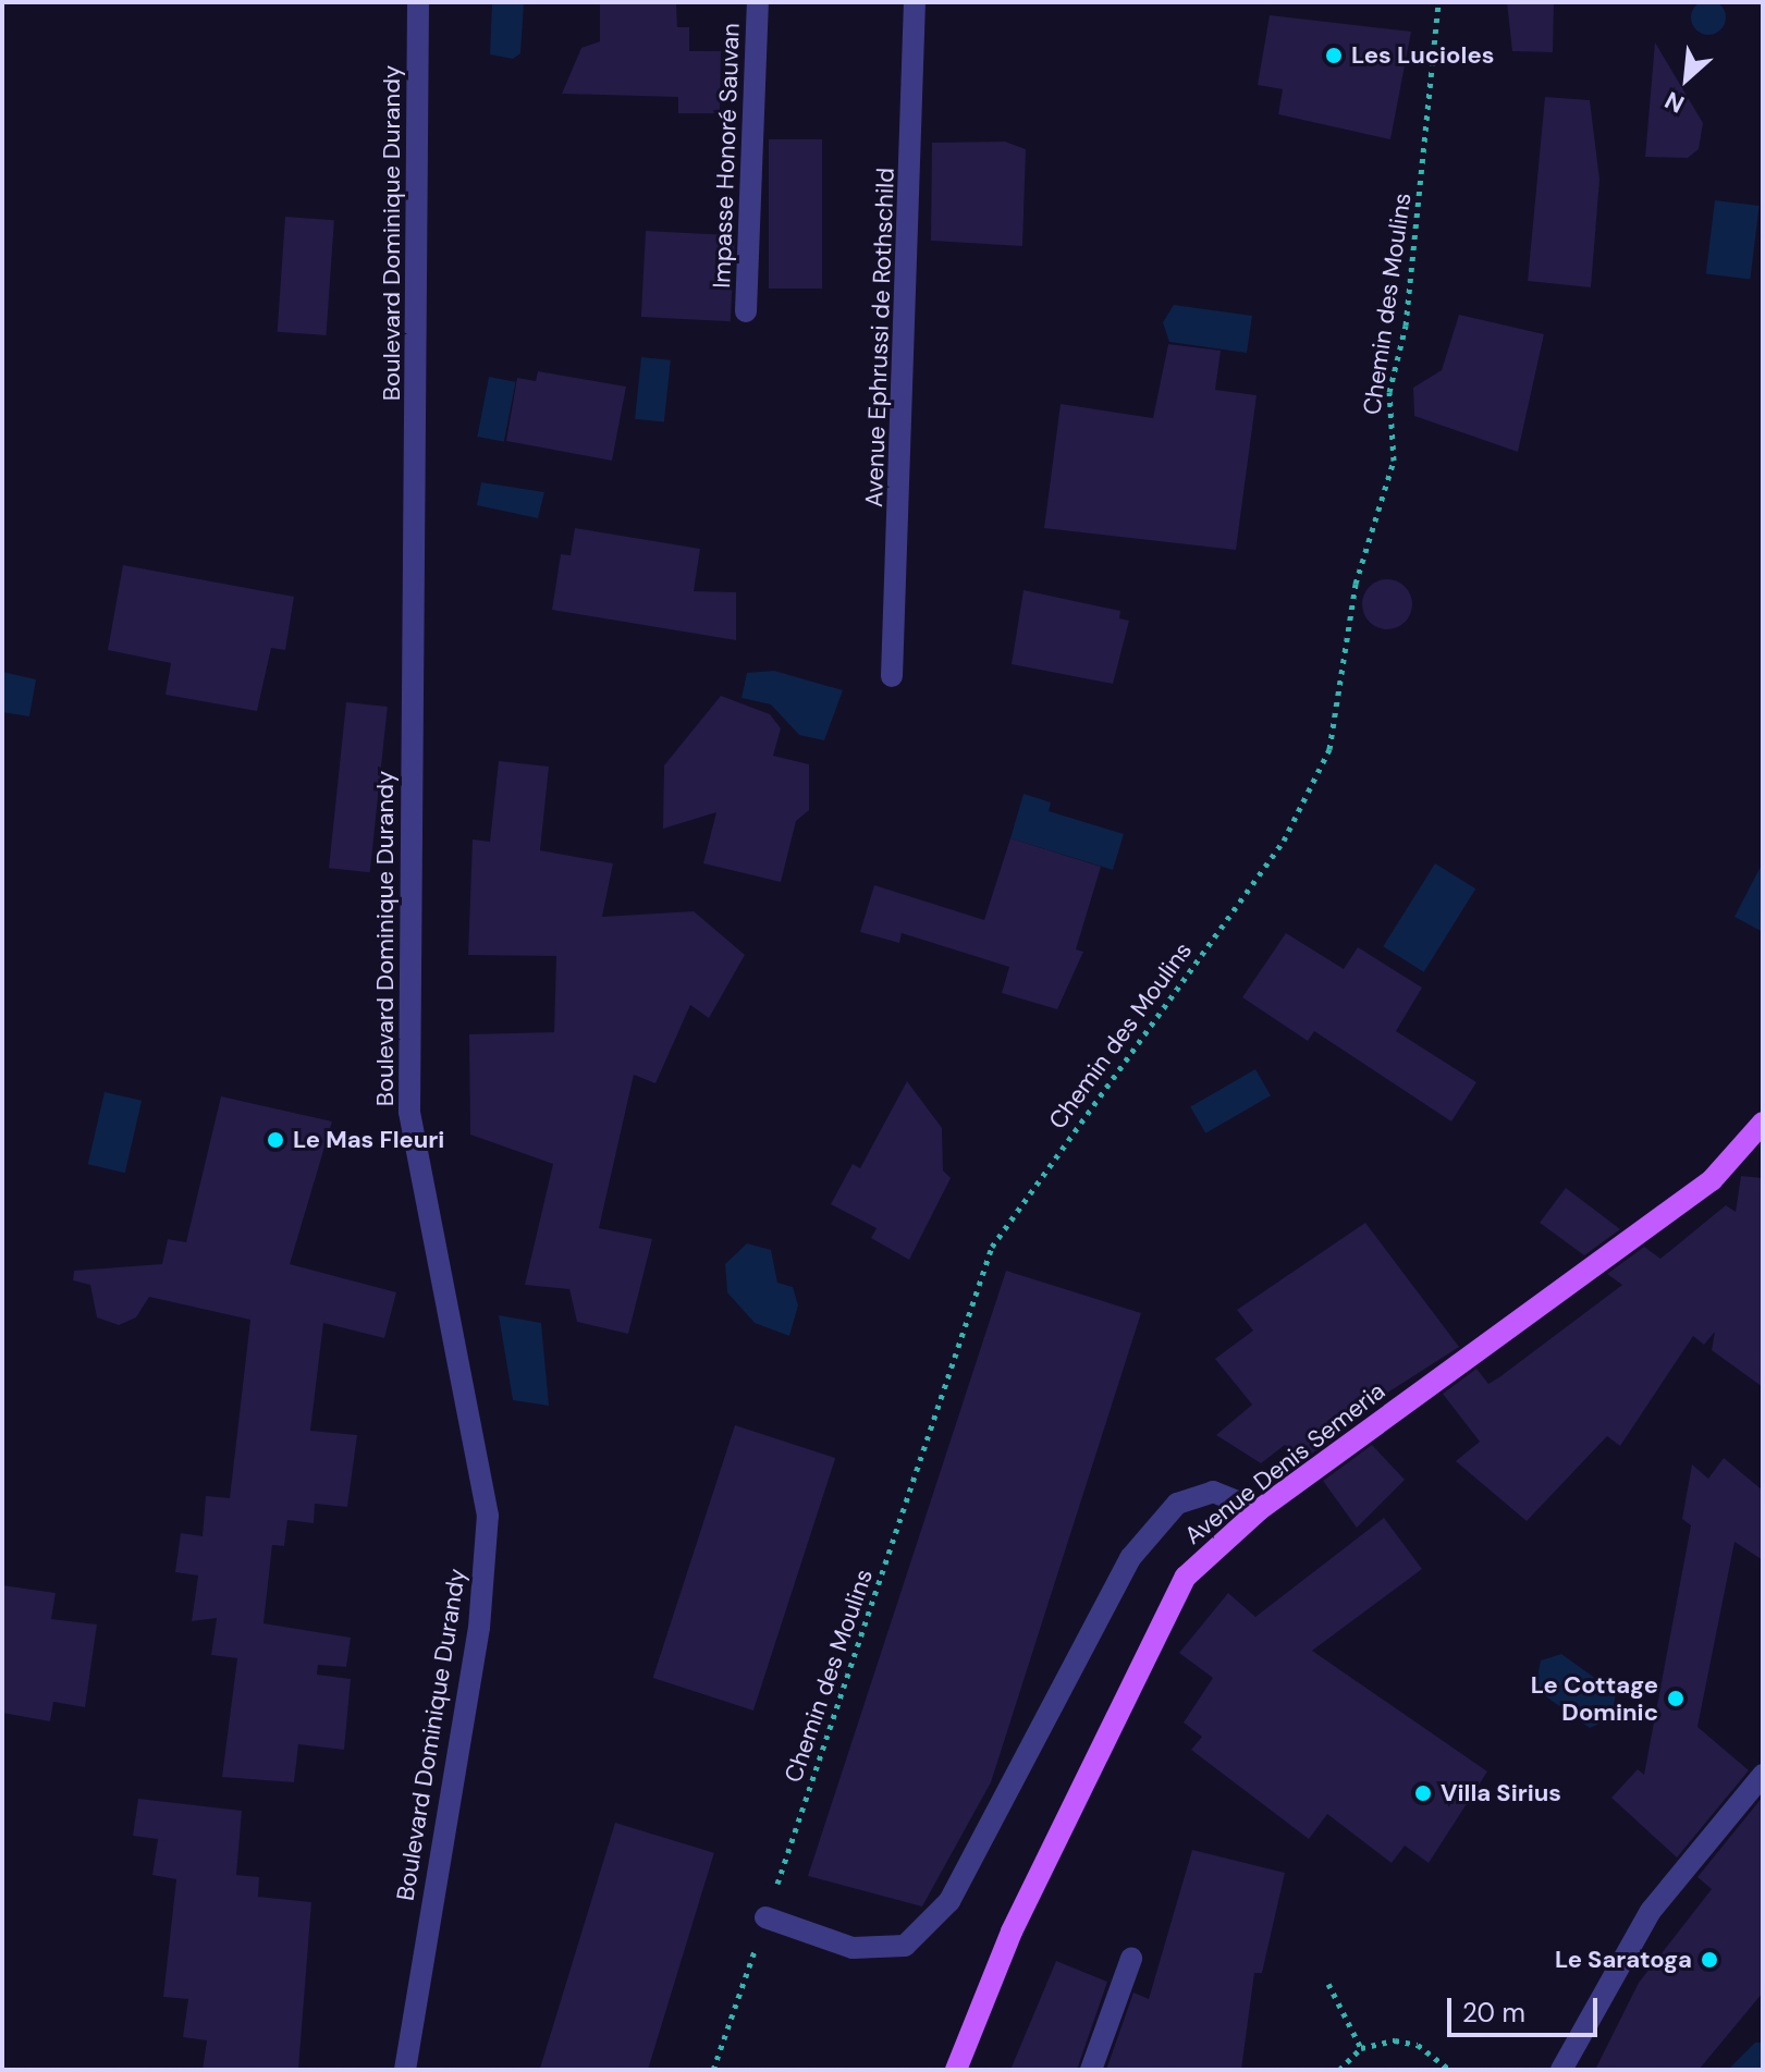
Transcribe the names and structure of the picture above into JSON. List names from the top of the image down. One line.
{"streets":{"main road":["Avenue Denis Semeria"],"street":["Impasse Honoré Sauvan","Boulevard Dominique Durandy","Avenue Ephrussi de Rothschild"],"path":["Chemin des Moulins"]},"places":["Les Lucioles","Le Mas Fleuri","Le Cottage Dominic","Villa Sirius","Le Saratoga"],"scale_bar":"20 m","north":"bottom left"}
